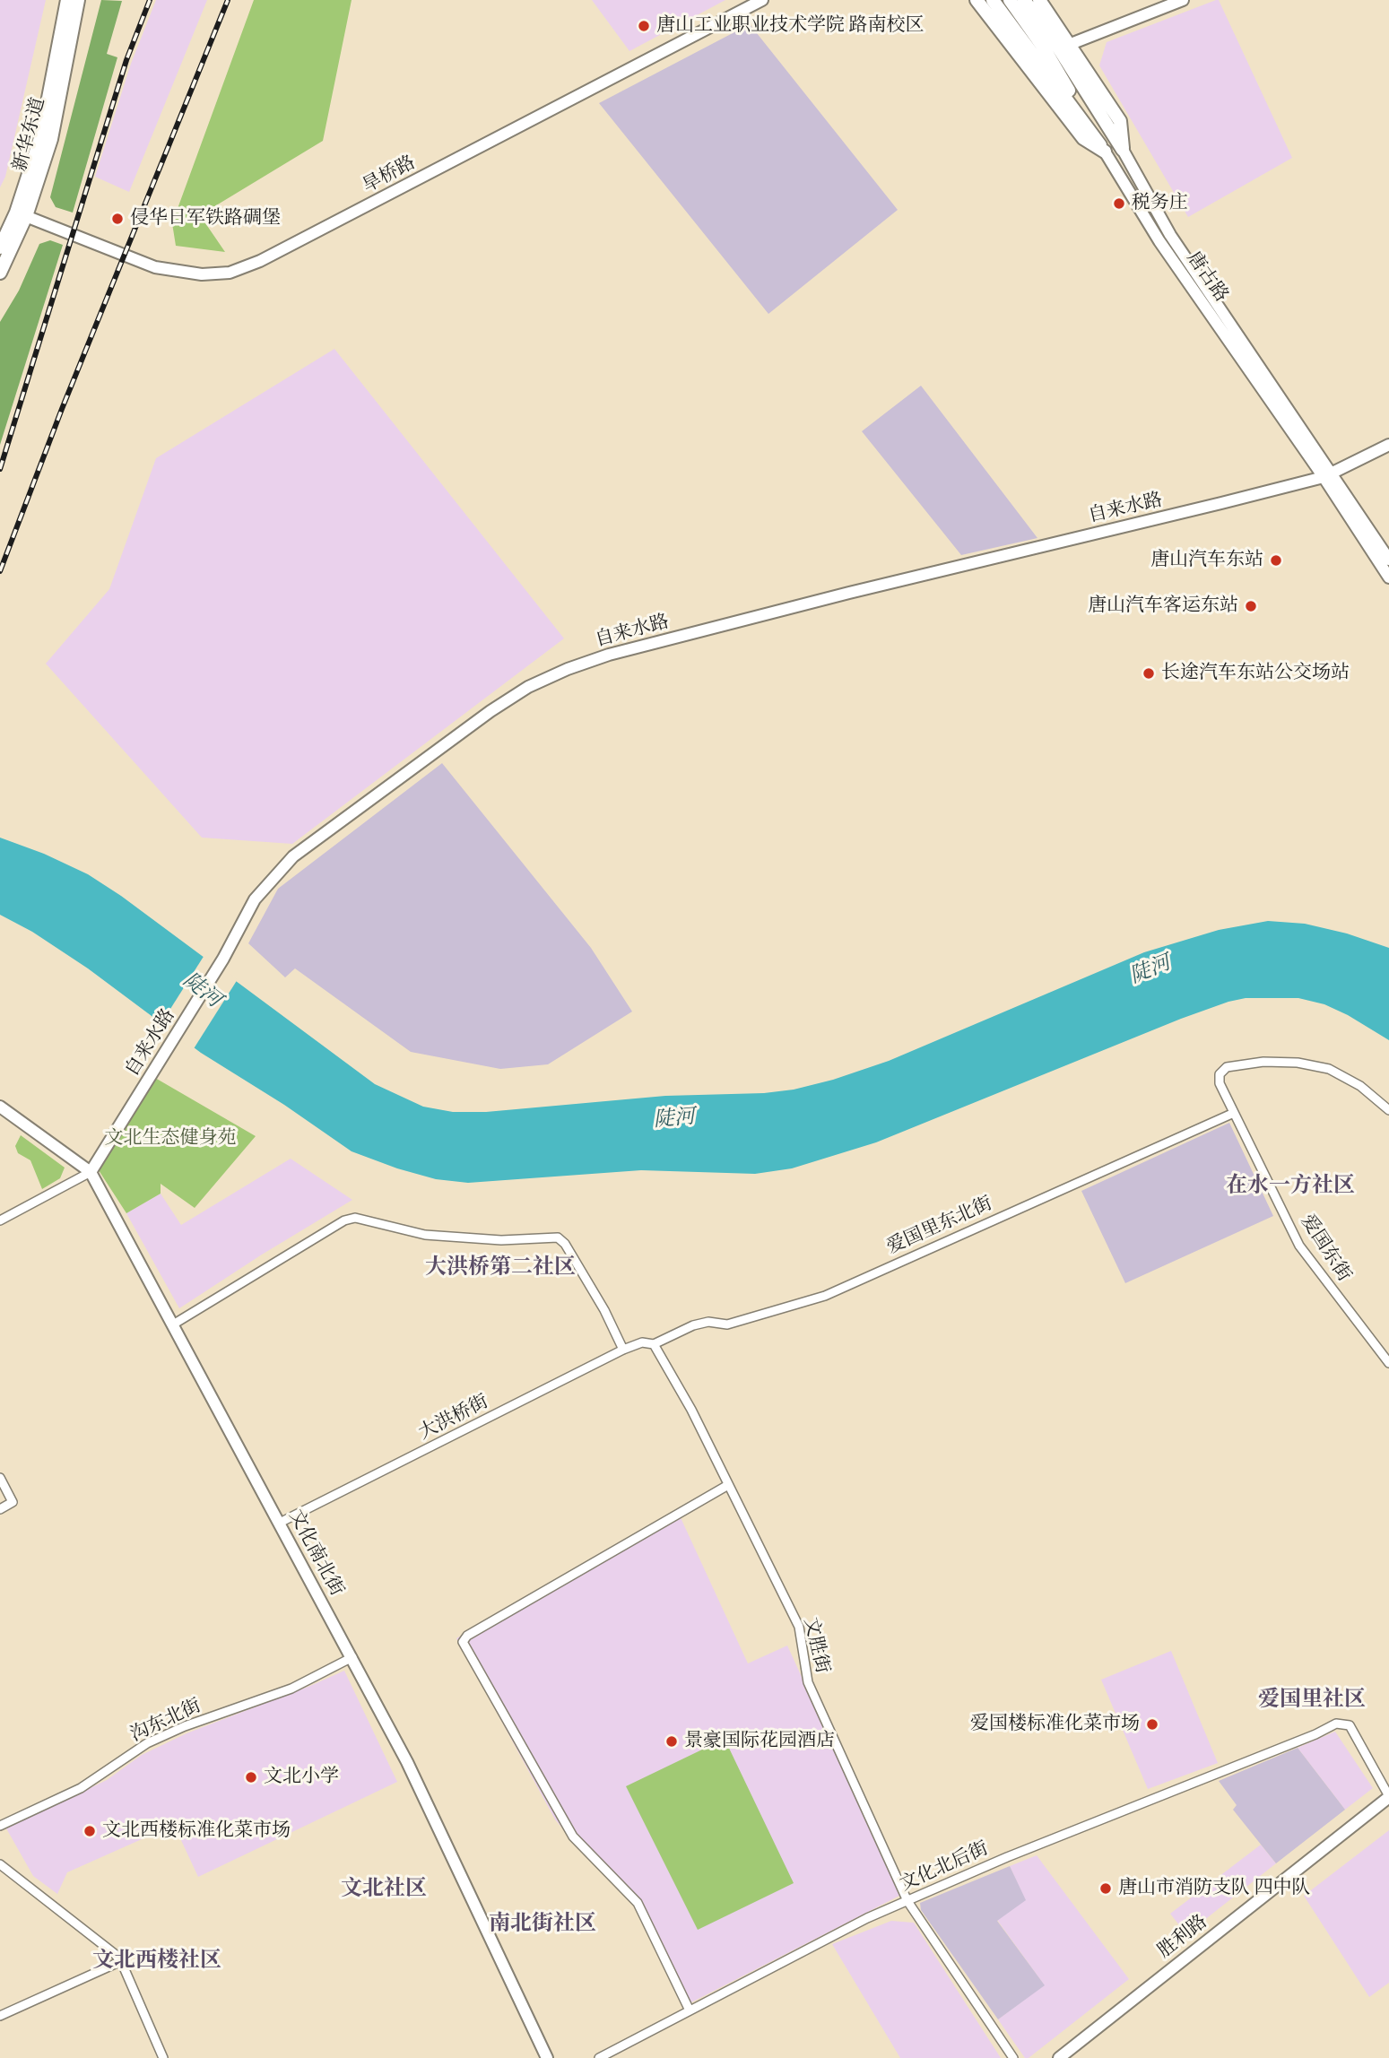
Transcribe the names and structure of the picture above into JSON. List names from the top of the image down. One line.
{"streets":{"main road":["新华东道","唐古路"],"street":["旱桥路","自来水路","爱国里东北街","爱国东街","大洪桥街","文化南北街","文胜街","沟东北街","文化北后街","胜利路"]},"crossings":[["新华东道","旱桥路"],["唐古路","自来水路"],["自来水路","文化南北街"],["爱国里东北街","爱国东街"],["爱国里东北街","大洪桥街"],["爱国里东北街","文胜街"],["大洪桥街","文化南北街"],["大洪桥街","文胜街"],["文化南北街","沟东北街"],["文胜街","文化北后街"],["文化北后街","胜利路"]],"districts":["在水一方社区","大洪桥第二社区","爱国里社区","文北社区","南北街社区","文北西楼社区"],"water":["陡河"],"parks":["文北生态健身苑"],"places":["唐山工业职业技术学院 路南校区","税务庄","侵华日军铁路碉堡","唐山汽车东站","唐山汽车客运东站","长途汽车东站公交场站","爱国楼标准化菜市场","景豪国际花园酒店","文北小学","文北西楼标准化菜市场","唐山市消防支队 四中队"]}
